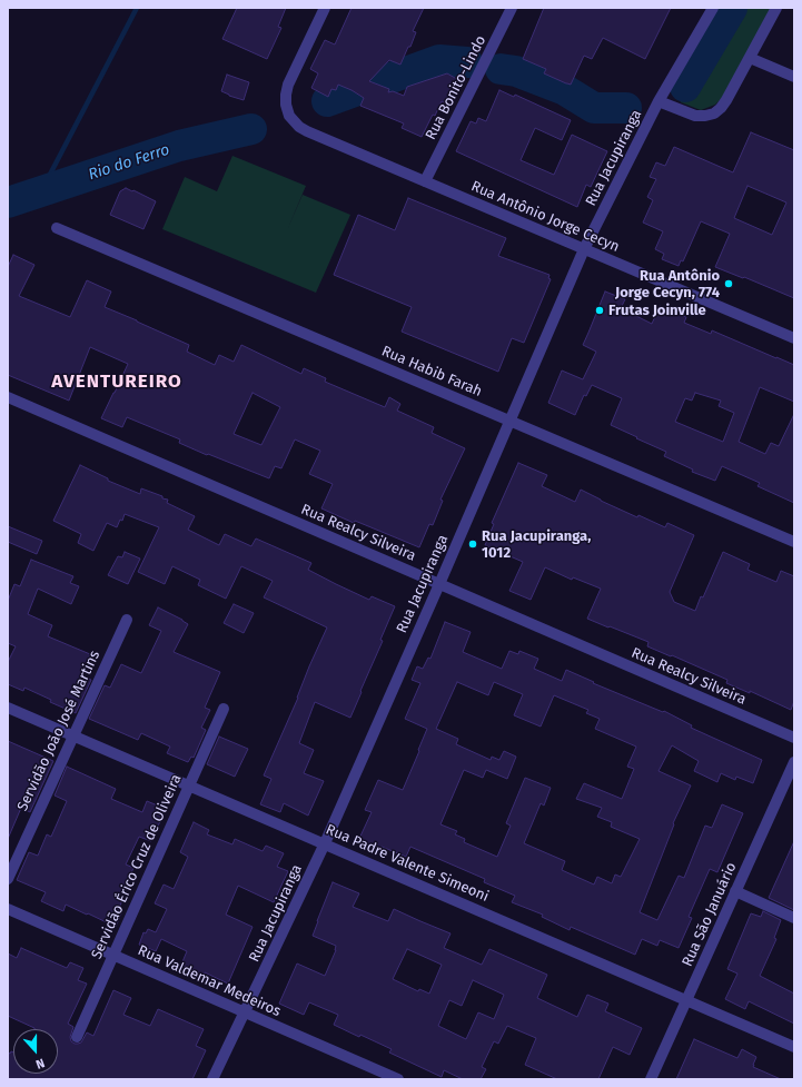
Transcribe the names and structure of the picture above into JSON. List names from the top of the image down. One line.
{"streets":{"street":["Rua Bonito-Lindo","Rua Jacupiranga","Rua Antônio Jorge Cecyn","Rua Habib Farah","Rua Realcy Silveira","Servidão João José Martins","Rua Padre Valente Simeoni","Servidão Érico Cruz de Oliveira","Rua São Januário","Rua Valdemar Medeiros"]},"crossings":[["Rua Bonito-Lindo","Rua Antônio Jorge Cecyn"],["Rua Jacupiranga","Rua Antônio Jorge Cecyn"],["Rua Jacupiranga","Rua Habib Farah"],["Rua Jacupiranga","Rua Realcy Silveira"],["Rua Jacupiranga","Rua Padre Valente Simeoni"],["Rua Jacupiranga","Rua Valdemar Medeiros"],["Servidão João José Martins","Rua Padre Valente Simeoni"],["Rua Padre Valente Simeoni","Servidão Érico Cruz de Oliveira"],["Rua Padre Valente Simeoni","Rua São Januário"],["Servidão Érico Cruz de Oliveira","Rua Valdemar Medeiros"]],"districts":["AVENTUREIRO"],"water":["Rio do Ferro"],"places":["Rua Antônio Jorge Cecyn, 774","Frutas Joinville","Rua Jacupiranga, 1012"],"north":"bottom"}
